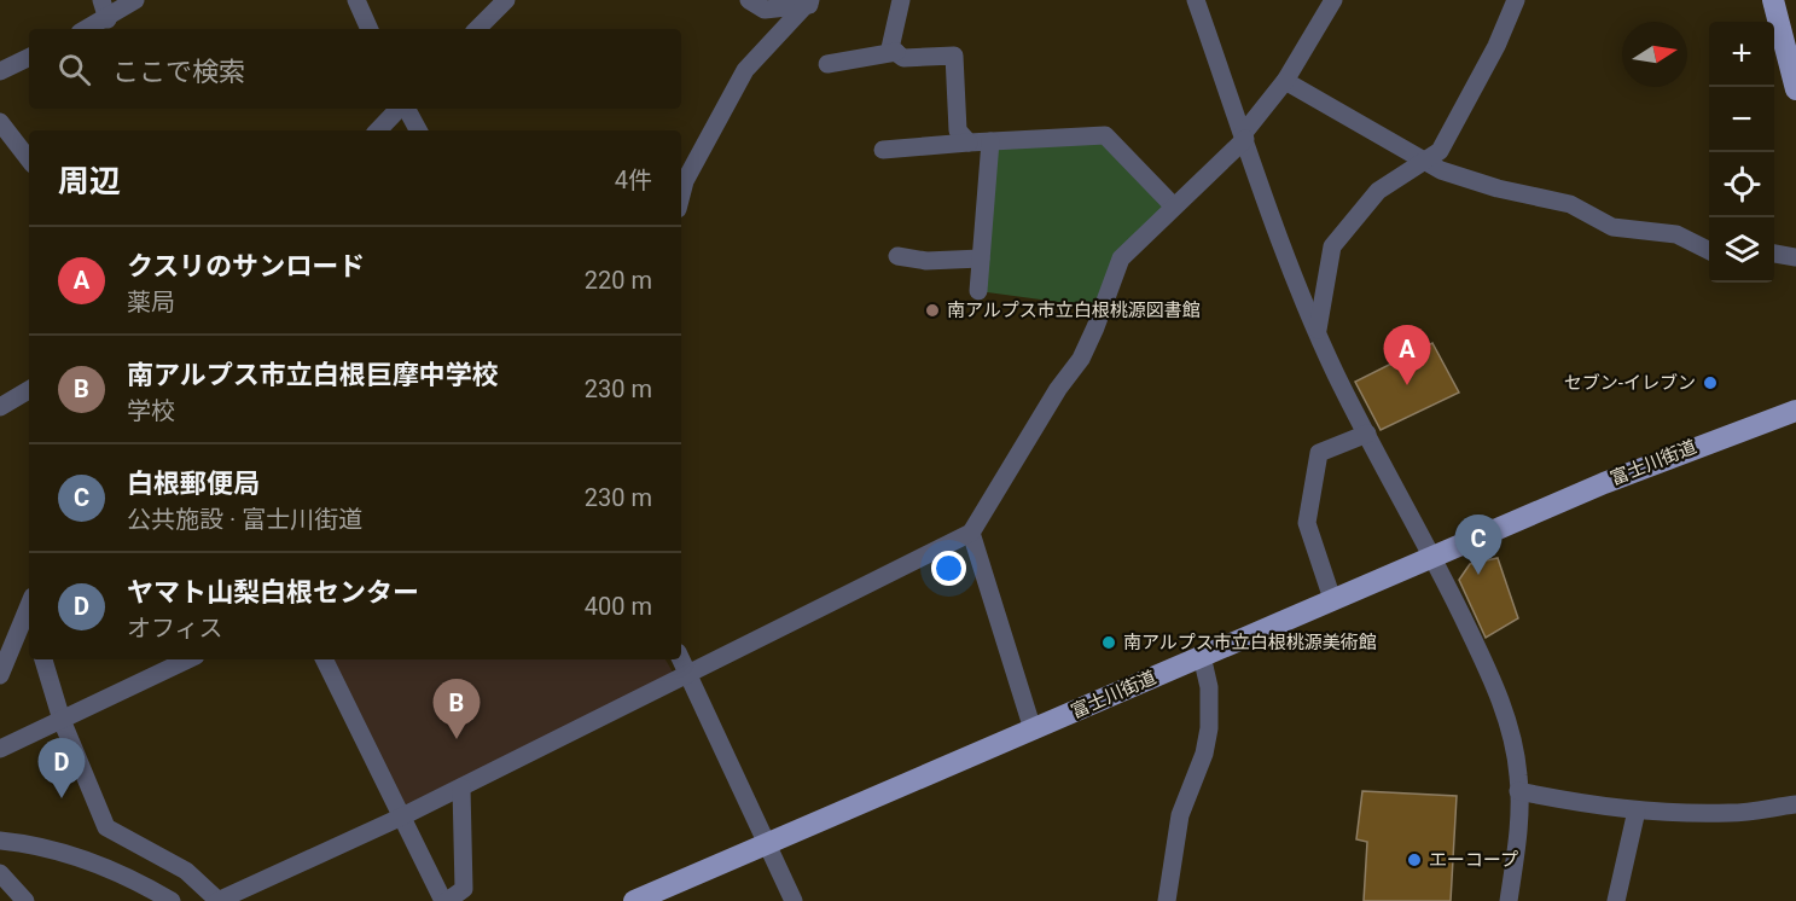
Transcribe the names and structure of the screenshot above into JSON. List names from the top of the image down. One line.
{"streets":{"main road":["富士川街道"]},"places":["南アルプス市立白根桃源図書館","セブン-イレブン","南アルプス市立白根桃源美術館","エーコープ"],"north":"right","page":{"map_buttons":["+","−"],"search":"ここで検索","heading":["周辺","4件"],"list":[{"mark":"A","name":"クスリのサンロード","note":"薬局","value":"220 m"},{"mark":"B","name":"南アルプス市立白根巨摩中学校","note":"学校","value":"230 m"},{"mark":"C","name":"白根郵便局","note":"公共施設 · 富士川街道","value":"230 m"},{"mark":"D","name":"ヤマト山梨白根センター","note":"オフィス","value":"400 m"}],"pins":["A","C","B","D"]}}
